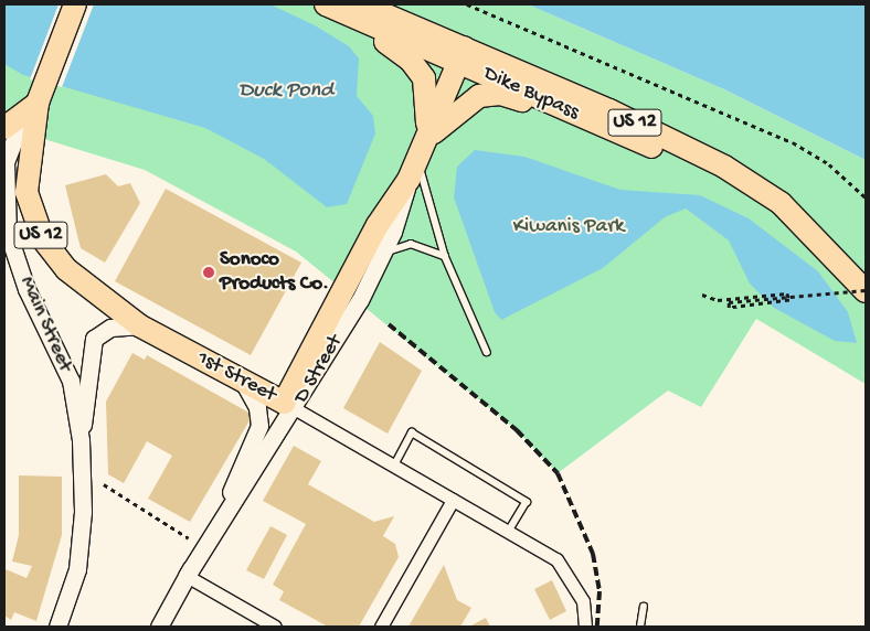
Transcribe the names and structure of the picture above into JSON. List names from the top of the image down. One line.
{"streets":{"highway":["Dike Bypass","US 12","Main Street","D Street","1st Street"]},"crossings":[["Dike Bypass","D Street"],["Main Street","1st Street"],["D Street","1st Street"]],"water":["Duck Pond"],"parks":["Kiwanis Park"],"places":["Sonoco Products Co."]}
